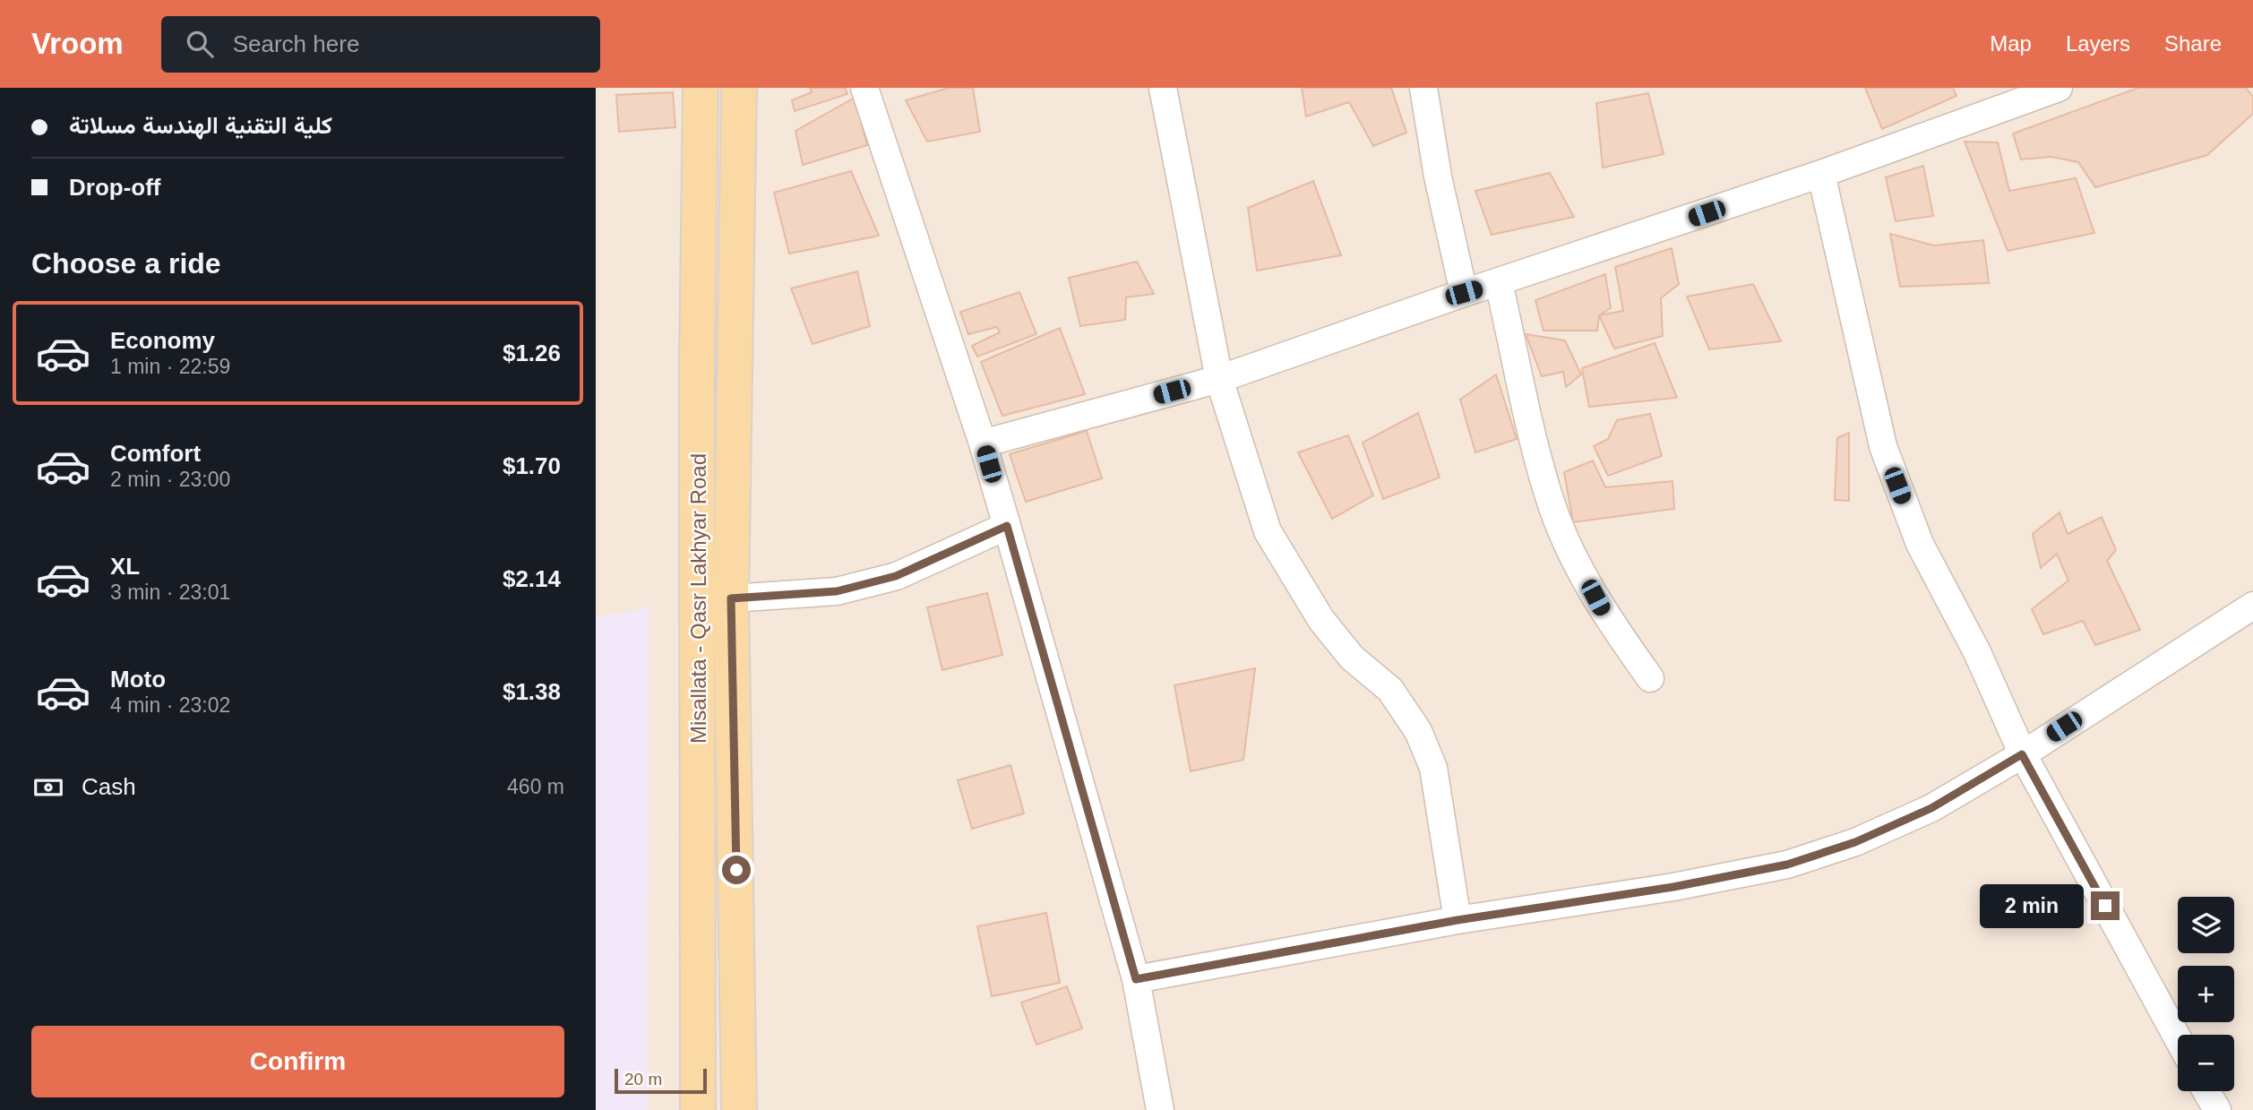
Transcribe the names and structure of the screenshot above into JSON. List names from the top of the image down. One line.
{"streets":{"main road":["Misallata - Qasr Lakhyar Road"]},"scale_bar":"20 m","page":{"header":"Vroom","search":"Search here","nav":["Map","Layers","Share"],"banner":["كلية التقنية الهندسة مسلاتة","Drop-off"],"heading":"Choose a ride","list":[{"name":"Economy","note":"1 min · 22:59","value":"$1.26"},{"name":"Comfort","note":"2 min · 23:00","value":"$1.70"},{"name":"XL","note":"3 min · 23:01","value":"$2.14"},{"name":"Moto","note":"4 min · 23:02","value":"$1.38"}],"pay":["Cash","460 m"],"bubble":"2 min","map_buttons":["+","−"],"buttons":"Confirm","scale":"20 m"}}
